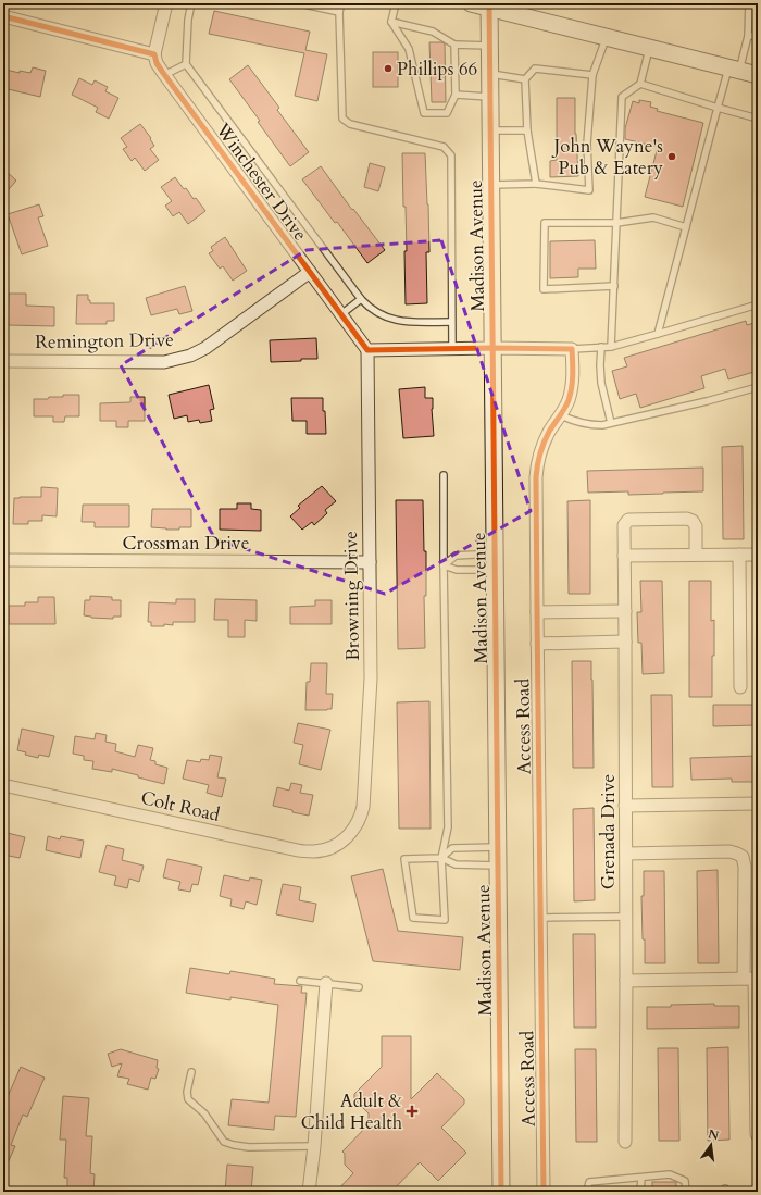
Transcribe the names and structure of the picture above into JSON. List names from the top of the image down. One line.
{"streets":{"main road":["Madison Avenue"],"street":["Winchester Drive","Remington Drive","Crossman Drive","Browning Drive","Access Road","Colt Road","Grenada Drive"]},"crossings":[["Winchester Drive","Remington Drive"],["Winchester Drive","Browning Drive"],["Crossman Drive","Browning Drive"],["Browning Drive","Colt Road"]],"places":{"other":["Phillips 66","John Wayne's Pub & Eatery"],"health":["Adult & Child Health"]},"north":"top"}
